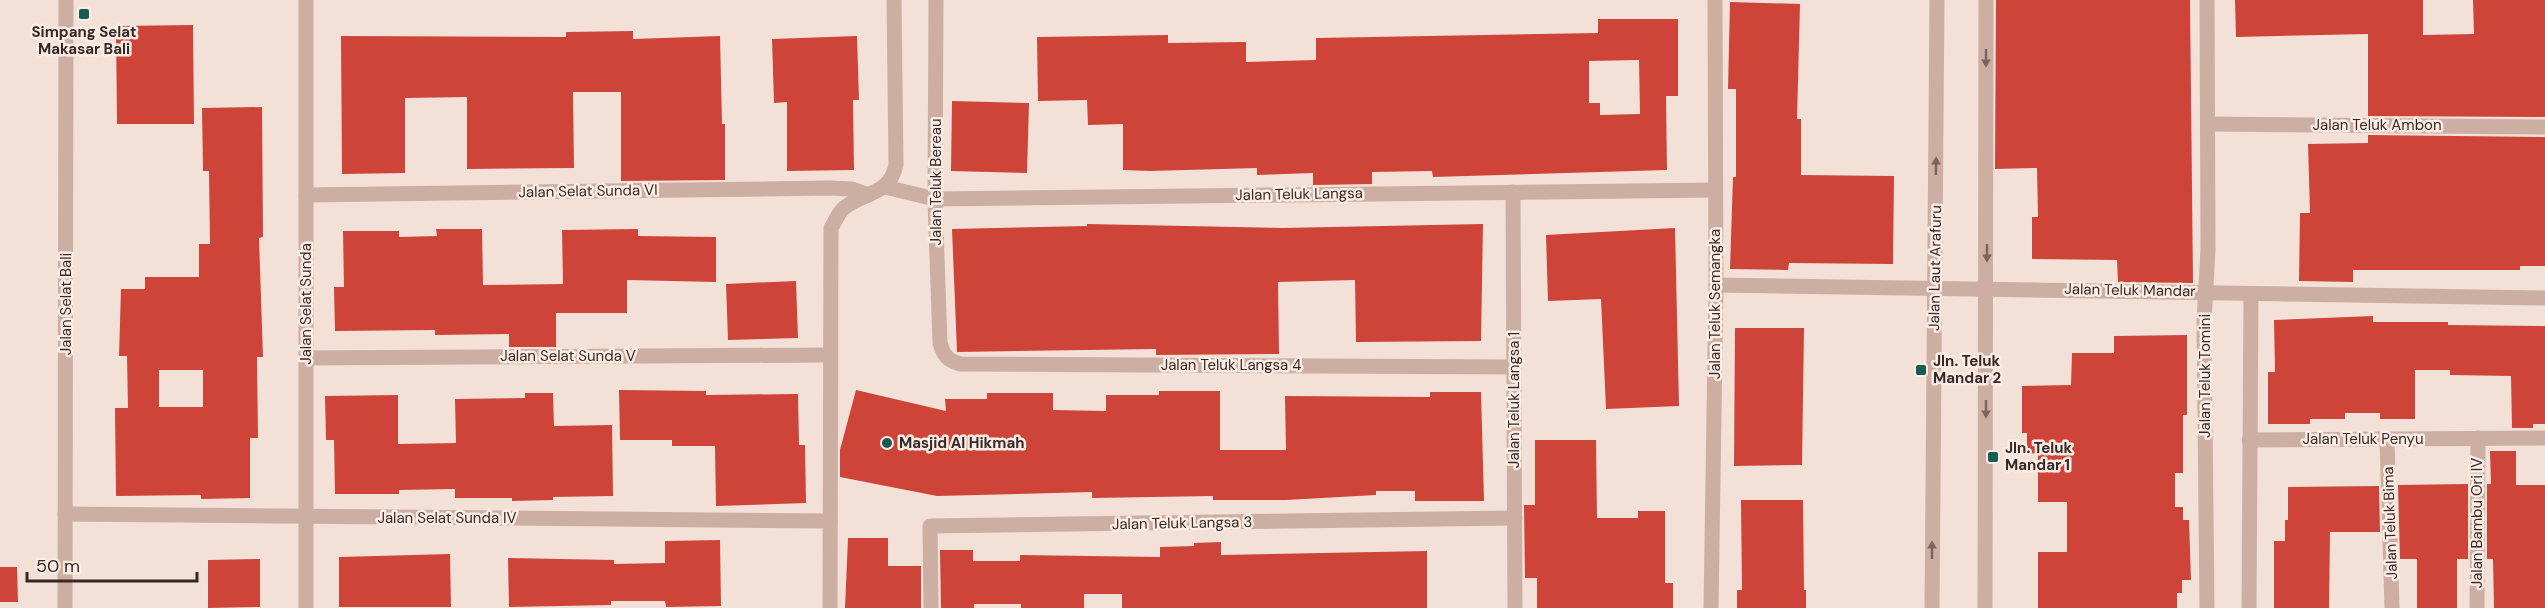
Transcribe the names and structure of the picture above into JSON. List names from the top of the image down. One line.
{"streets":{"street":["Jalan Teluk Ambon","Jalan Teluk Bereau","Jalan Selat Sunda VI","Jalan Teluk Langsa","Jalan Laut Arafuru","Jalan Teluk Mandar","Jalan Selat Bali","Jalan Selat Sunda","Jalan Teluk Semangka","Jalan Selat Sunda V","Jalan Teluk Langsa 4","Jalan Teluk Tomini","Jalan Teluk Langsa 1","Jalan Teluk Penyu","Jalan Selat Sunda IV","Jalan Teluk Langsa 3","Jalan Teluk Bima","Jalan Bambu Ori IV"]},"crossings":[["Jalan Teluk Ambon","Jalan Teluk Tomini"],["Jalan Teluk Bereau","Jalan Teluk Langsa"],["Jalan Teluk Bereau","Jalan Teluk Langsa 4"],["Jalan Selat Sunda VI","Jalan Selat Sunda"],["Jalan Teluk Langsa","Jalan Teluk Semangka"],["Jalan Teluk Langsa","Jalan Teluk Langsa 1"],["Jalan Laut Arafuru","Jalan Teluk Mandar"],["Jalan Teluk Mandar","Jalan Teluk Semangka"],["Jalan Teluk Mandar","Jalan Teluk Tomini"],["Jalan Selat Bali","Jalan Selat Sunda IV"],["Jalan Selat Sunda","Jalan Selat Sunda V"],["Jalan Selat Sunda","Jalan Selat Sunda IV"],["Jalan Teluk Langsa 4","Jalan Teluk Langsa 1"],["Jalan Teluk Langsa 1","Jalan Teluk Langsa 3"],["Jalan Teluk Penyu","Jalan Teluk Bima"],["Jalan Teluk Penyu","Jalan Bambu Ori IV"]],"places":{"transit":["Simpang Selat Makasar Bali","Jln. Teluk Mandar 2","Jln. Teluk Mandar 1"],"other":["Masjid Al Hikmah"]},"scale_bar":"50 m"}
